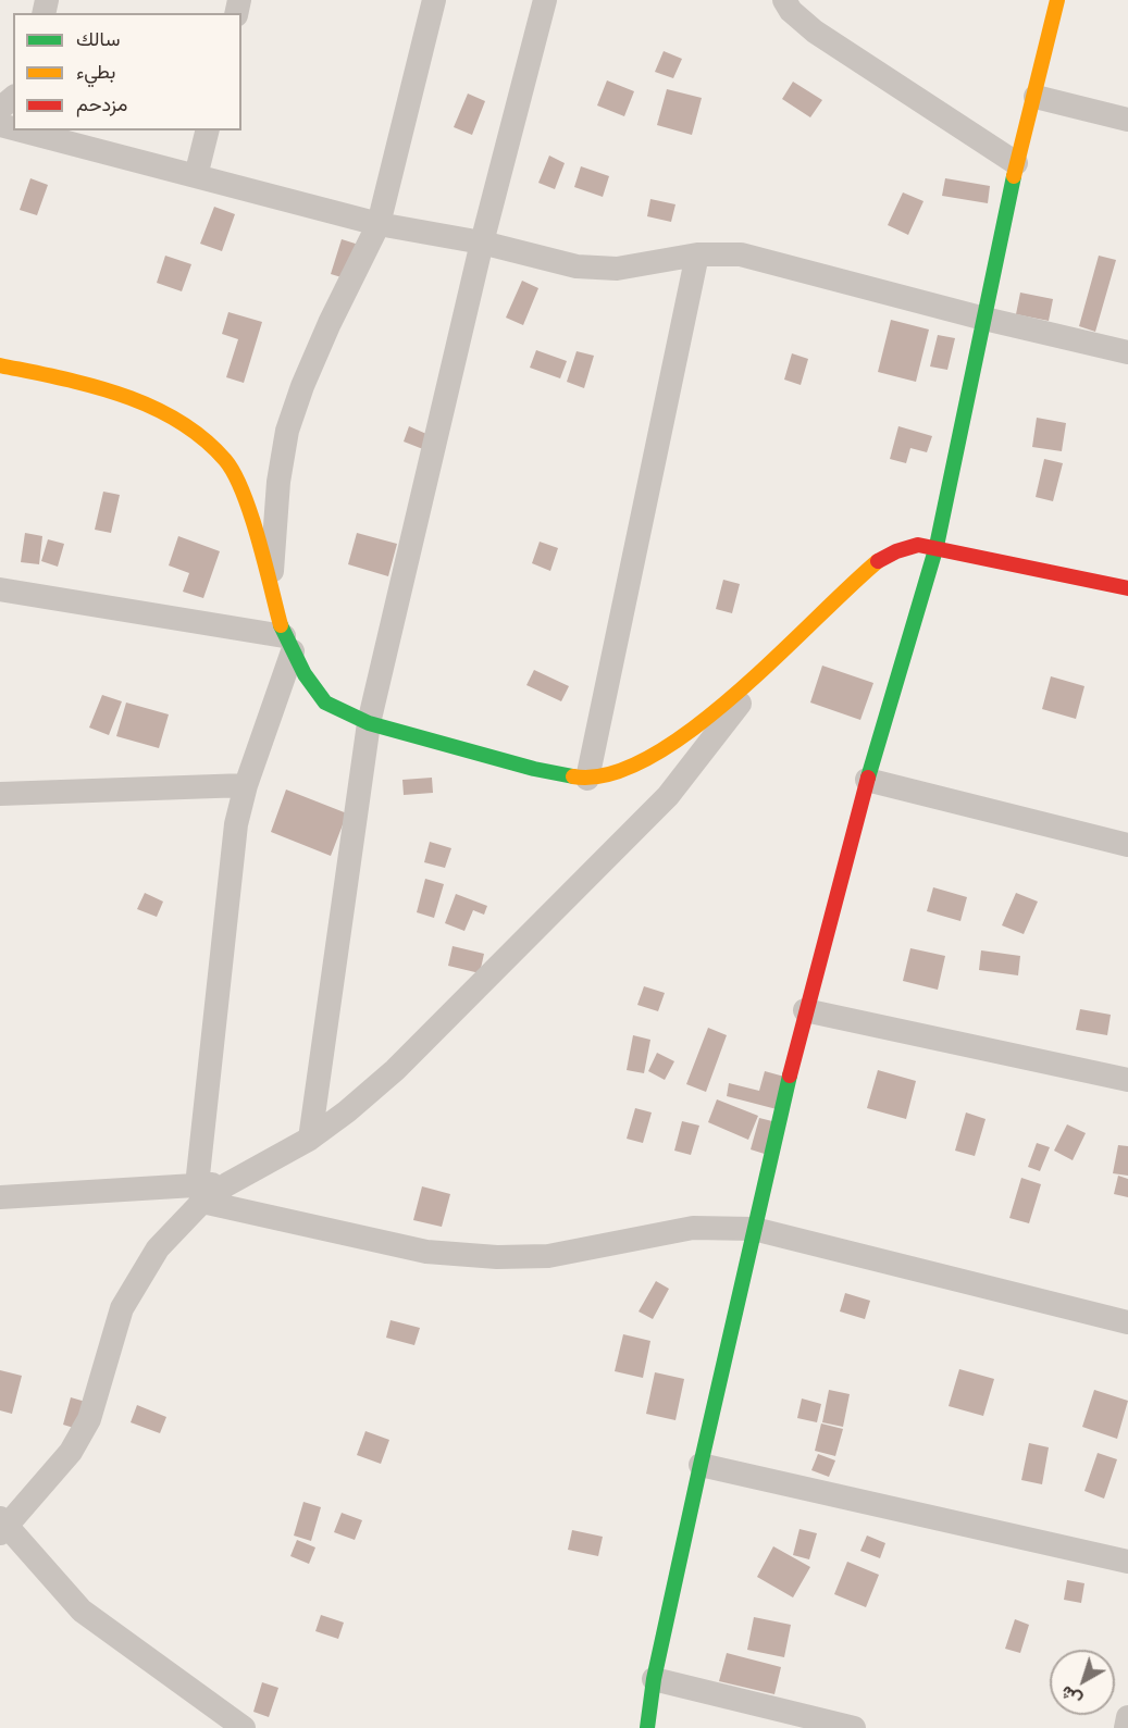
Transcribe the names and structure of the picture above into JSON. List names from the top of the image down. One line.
{"legend":["سالك","بطيء","مزدحم"],"north":"bottom left"}
